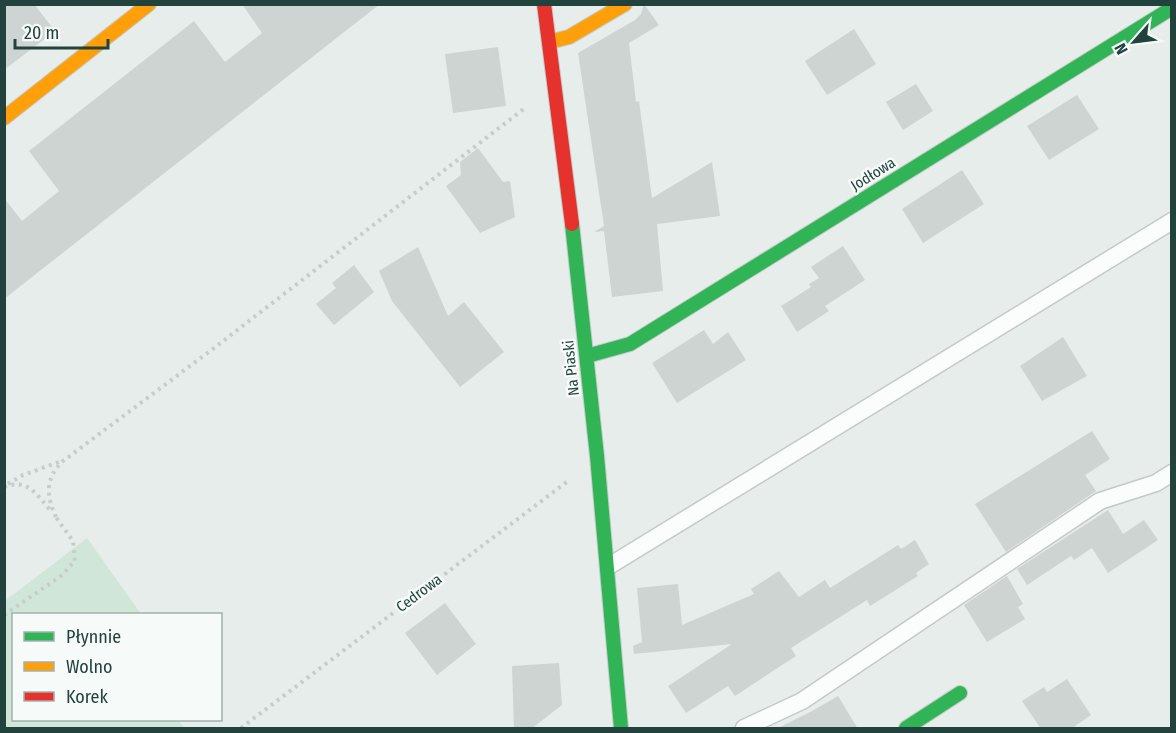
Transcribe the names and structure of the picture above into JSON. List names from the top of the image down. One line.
{"streets":{"street":["Jodłowa","Na Piaski"],"path":["Cedrowa"]},"crossings":[["Jodłowa","Na Piaski"],["Na Piaski","Cedrowa"]],"legend":["Płynnie","Wolno","Korek"],"scale_bar":"20 m","north":"bottom left"}
